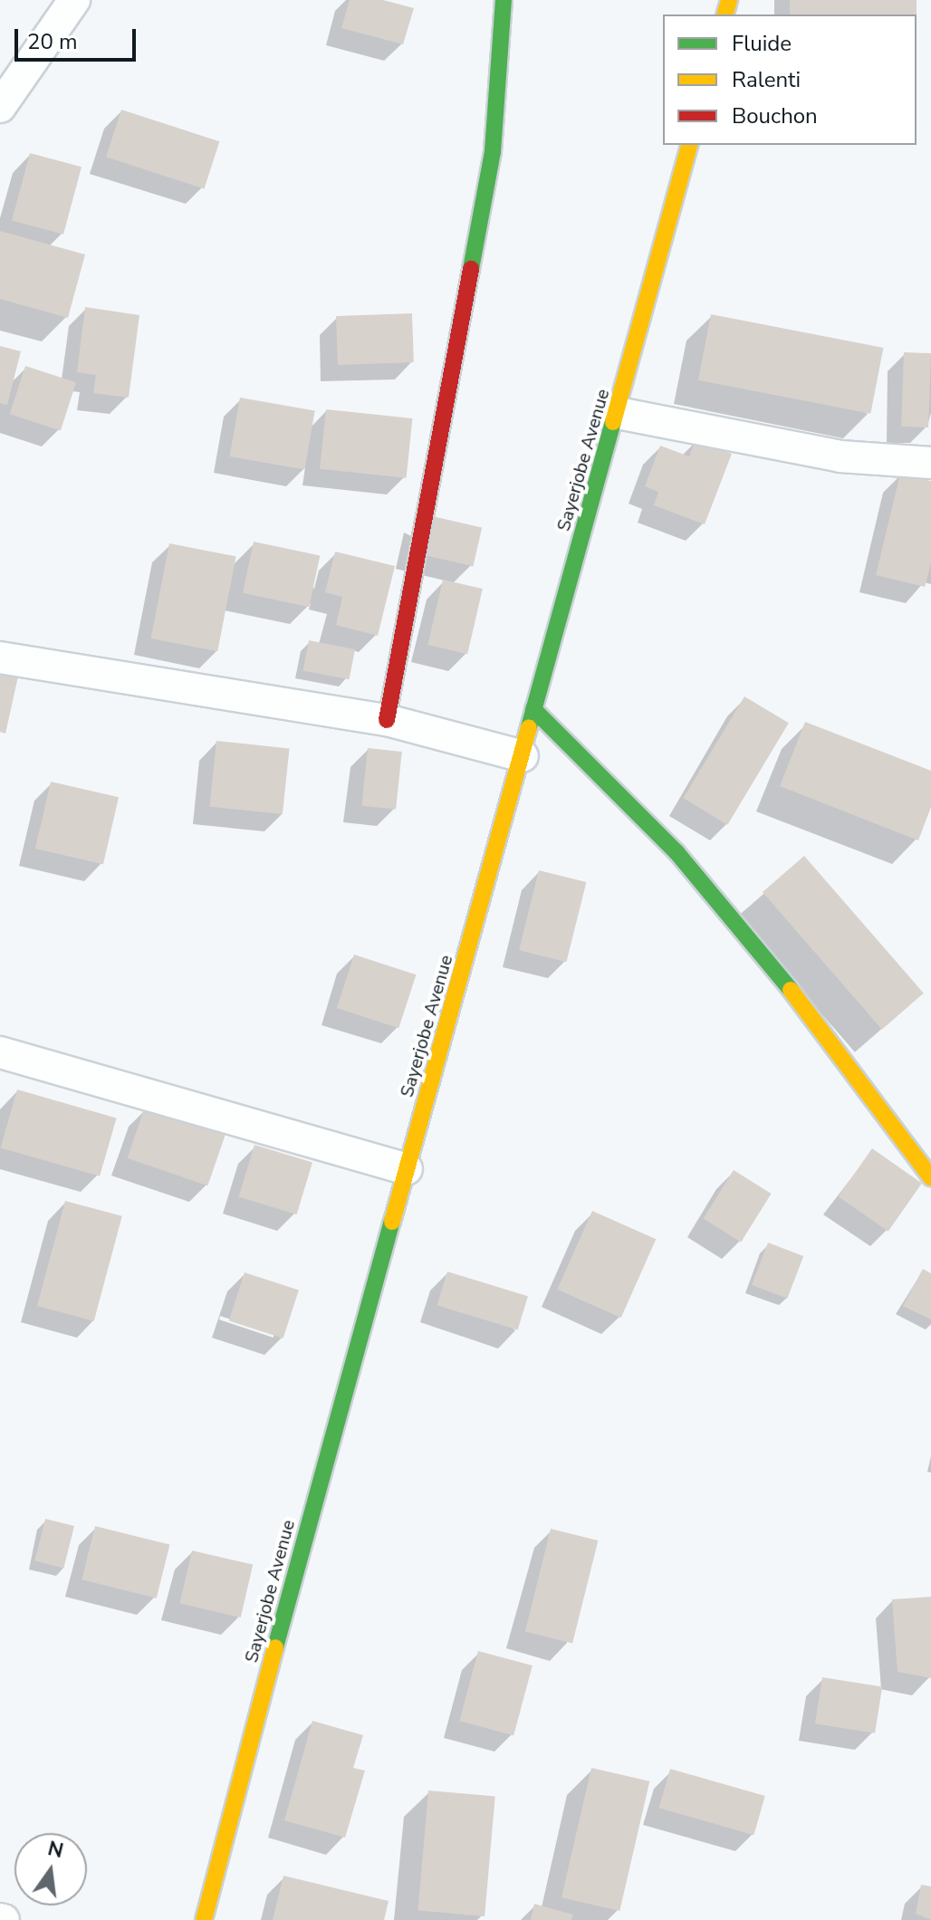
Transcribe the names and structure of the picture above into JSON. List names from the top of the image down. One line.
{"streets":{"street":["Sayerjobe Avenue"]},"legend":["Fluide","Ralenti","Bouchon"],"scale_bar":"20 m","north":"top"}
